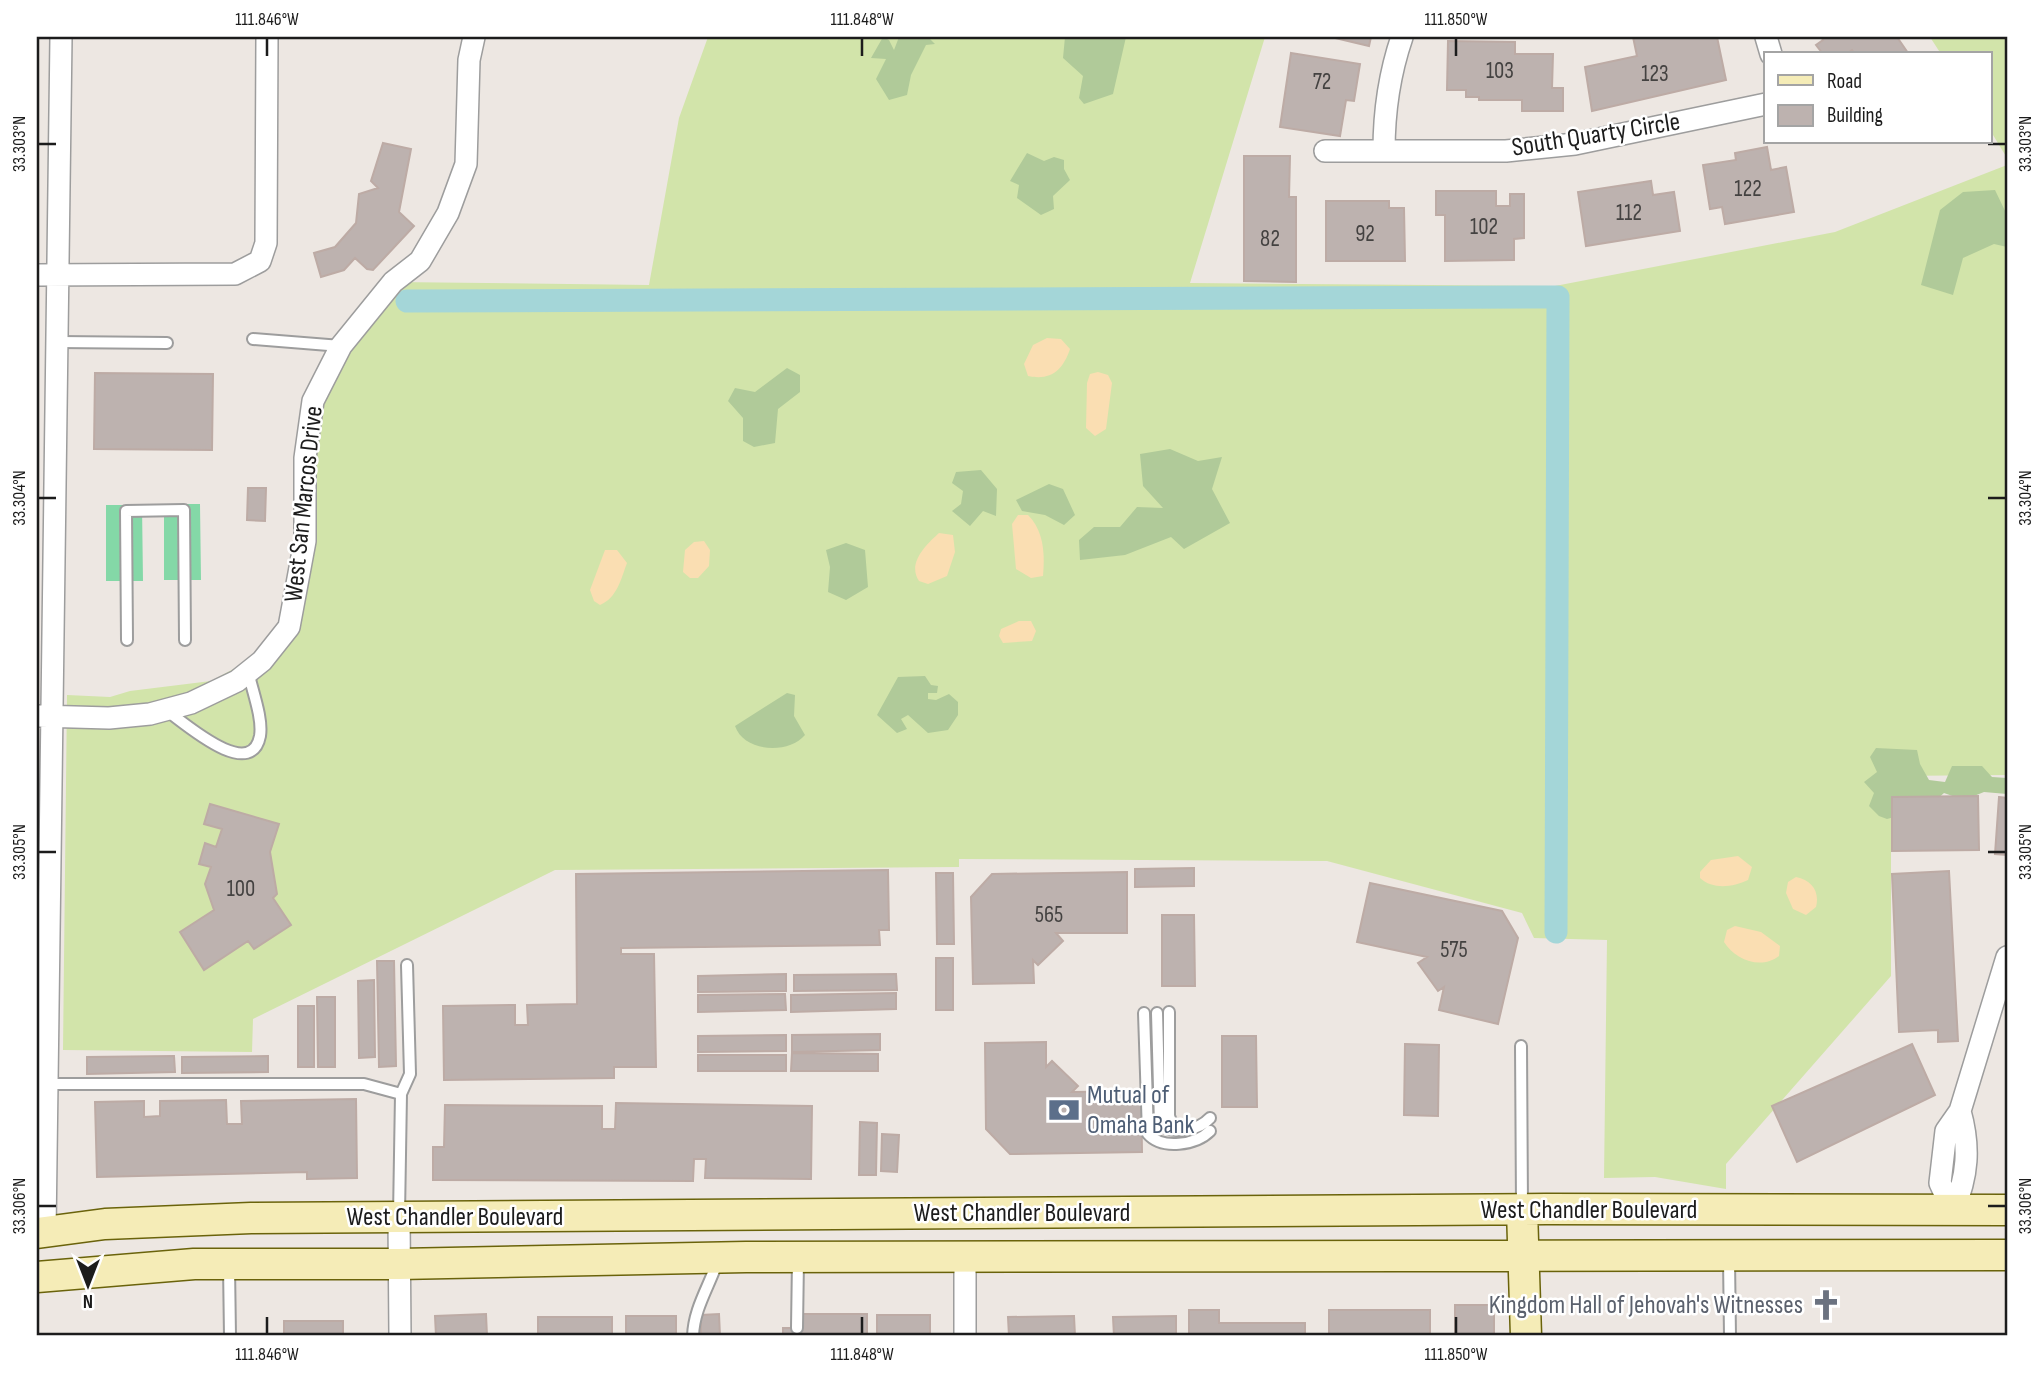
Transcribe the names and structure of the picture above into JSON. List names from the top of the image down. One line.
{"streets":{"main road":["West Chandler Boulevard"],"street":["South Quarty Circle","West San Marcos Drive"]},"places":{"bank":["Mutual of Omaha Bank"],"church":["Kingdom Hall of Jehovah's Witnesses"]},"house_numbers":["103","123","72","122","112","102","92","82","100","565","575"],"legend":["Road","Building"],"north":"bottom","coordinates":["111.846°W","111.848°W","111.850°W","33.303°N","33.304°N","33.305°N","33.306°N"]}
